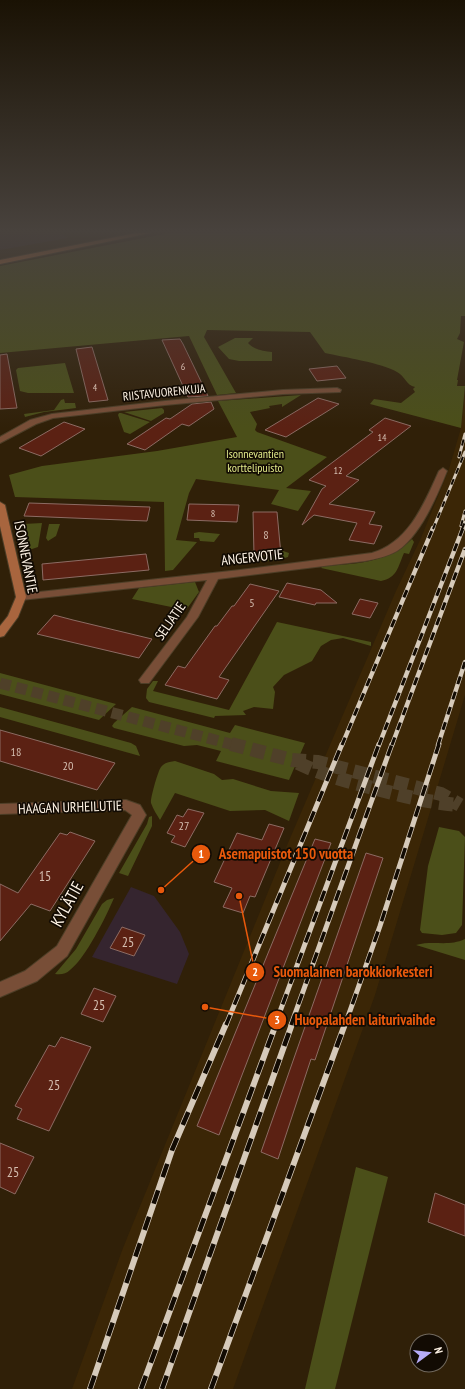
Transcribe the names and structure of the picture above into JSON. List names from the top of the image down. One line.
{"streets":{"street":["RIISTAVUORENKUJA","ISONNEVANTIE","ANGERVOTIE","SELJATIE","HAAGAN URHEILUTIE","KYLÄTIE"]},"crossings":[["ISONNEVANTIE","ANGERVOTIE"],["ANGERVOTIE","SELJATIE"],["HAAGAN URHEILUTIE","KYLÄTIE"]],"parks":["Isonnevantien korttelipuisto"],"places":["Asemapuistot 150 vuotta","Suomalainen barokkiorkesteri","Huopalahden laiturivaihde"],"house_numbers":["6","4","14","12","8","8","5","18","20","27","15","25","25","25","25"],"north":"right"}
